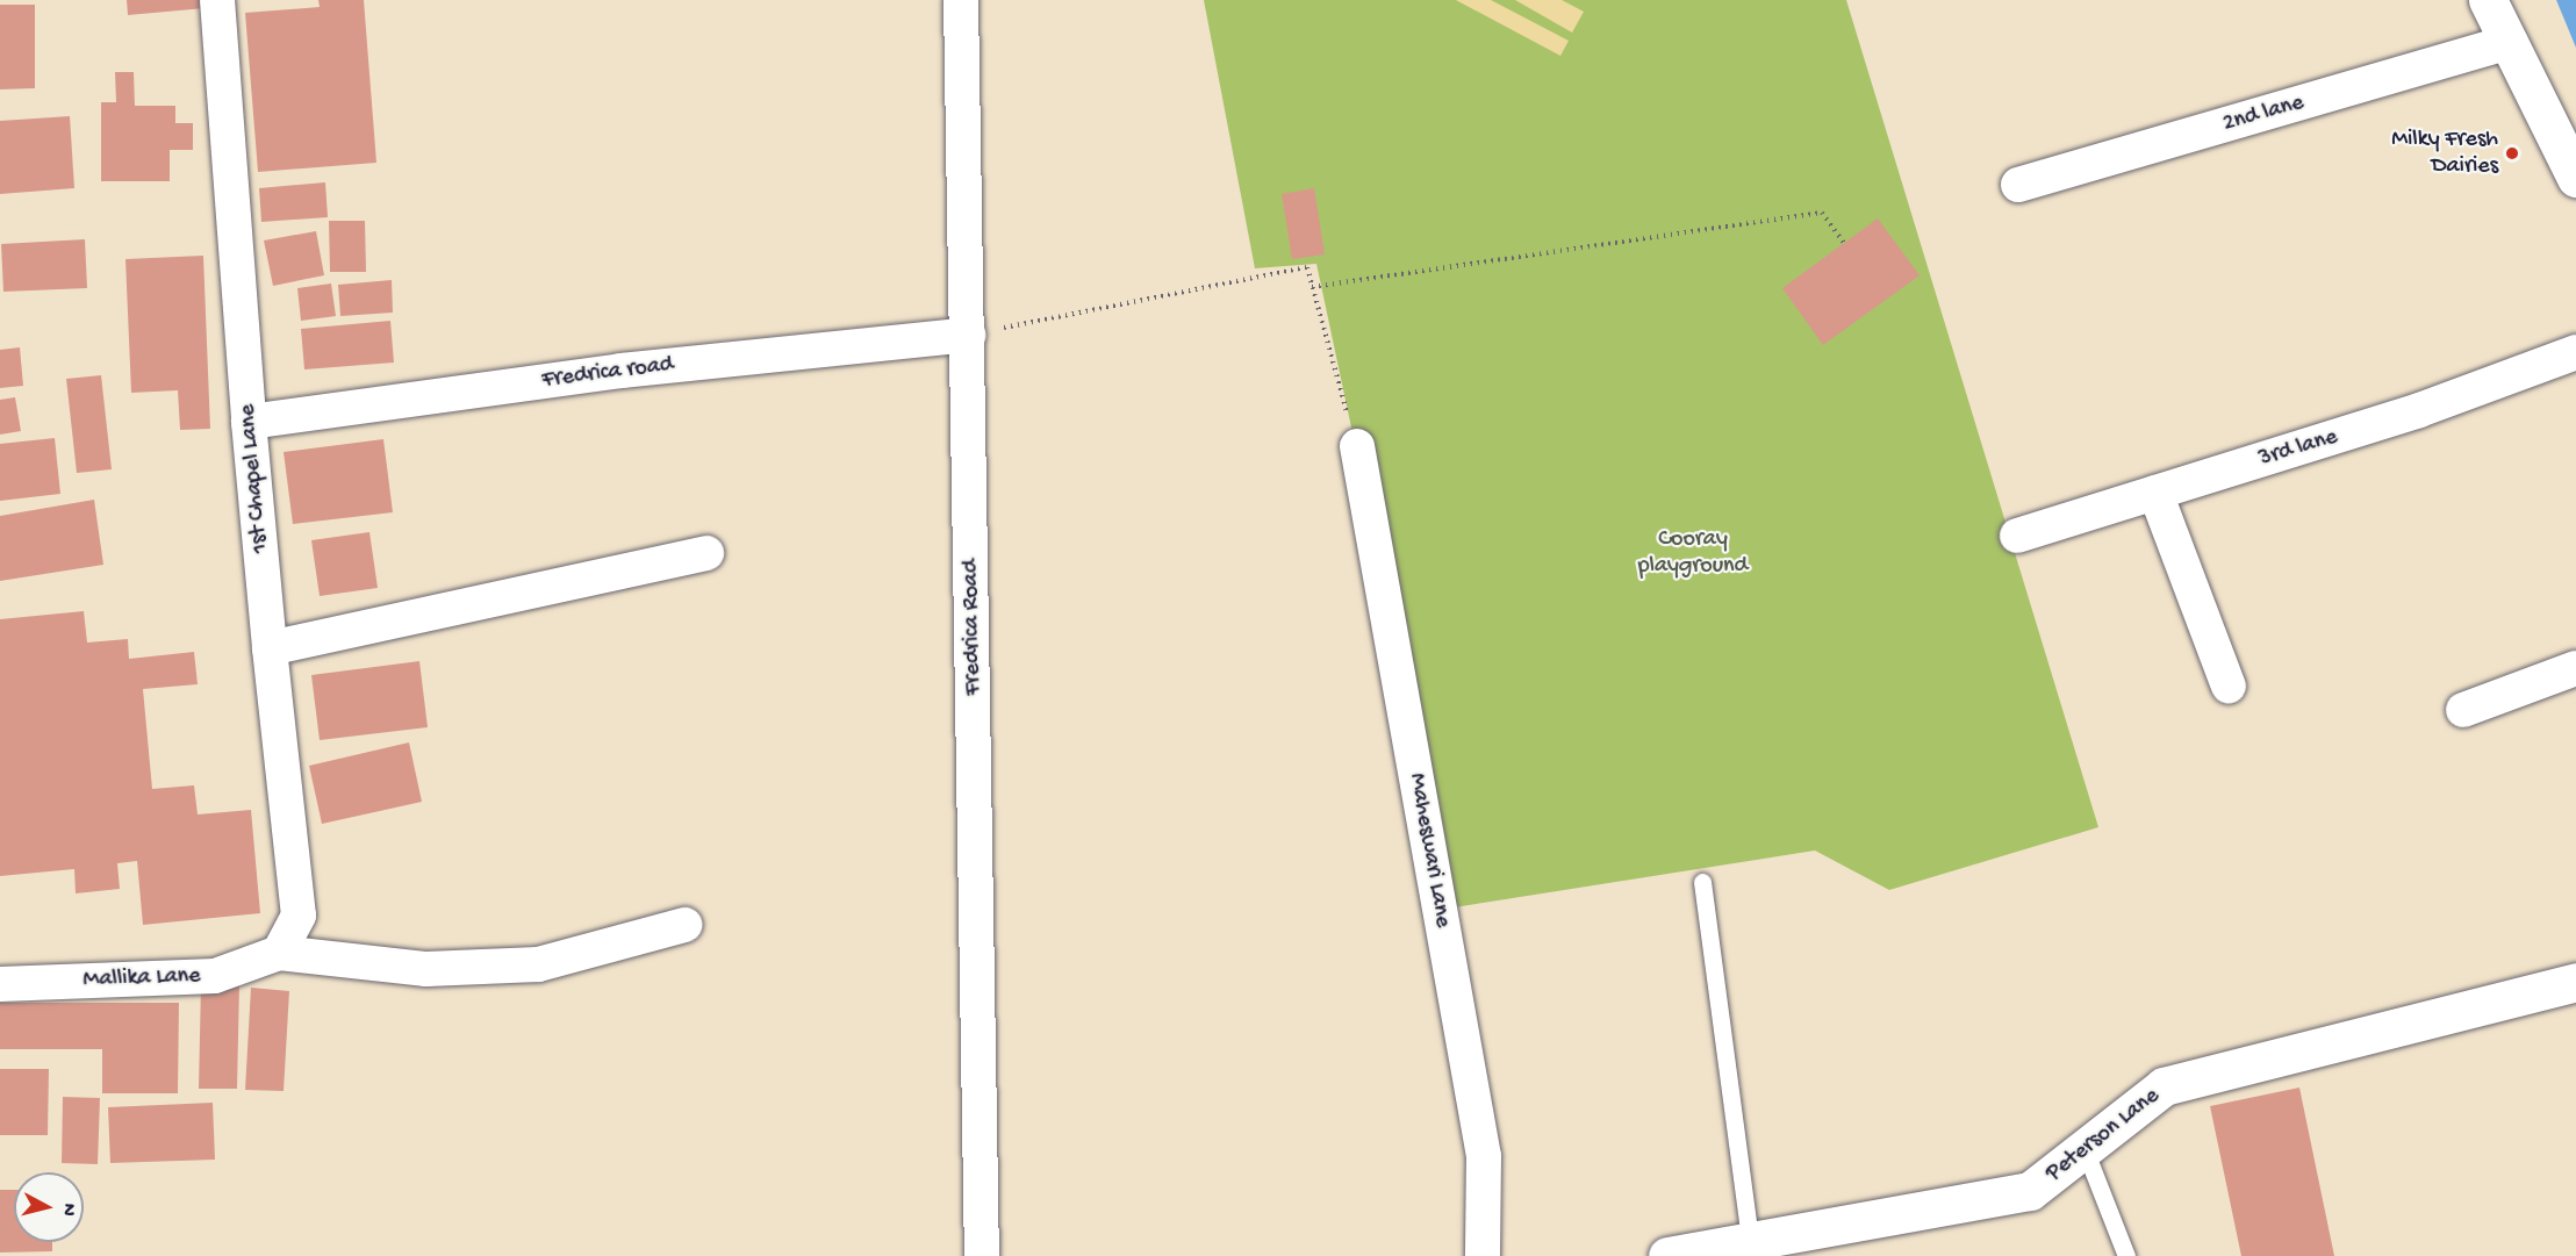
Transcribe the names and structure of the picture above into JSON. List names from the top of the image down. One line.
{"streets":{"street":["2nd lane","Fredrica road","3rd lane","1st Chapel Lane","Fredrica Road","Maheswari Lane","Mallika Lane","Peterson Lane"]},"crossings":[["Fredrica road","1st Chapel Lane"],["Fredrica road","Fredrica Road"],["1st Chapel Lane","Mallika Lane"]],"parks":["Cooray playground"],"places":["Milky Fresh Dairies"],"north":"right"}
